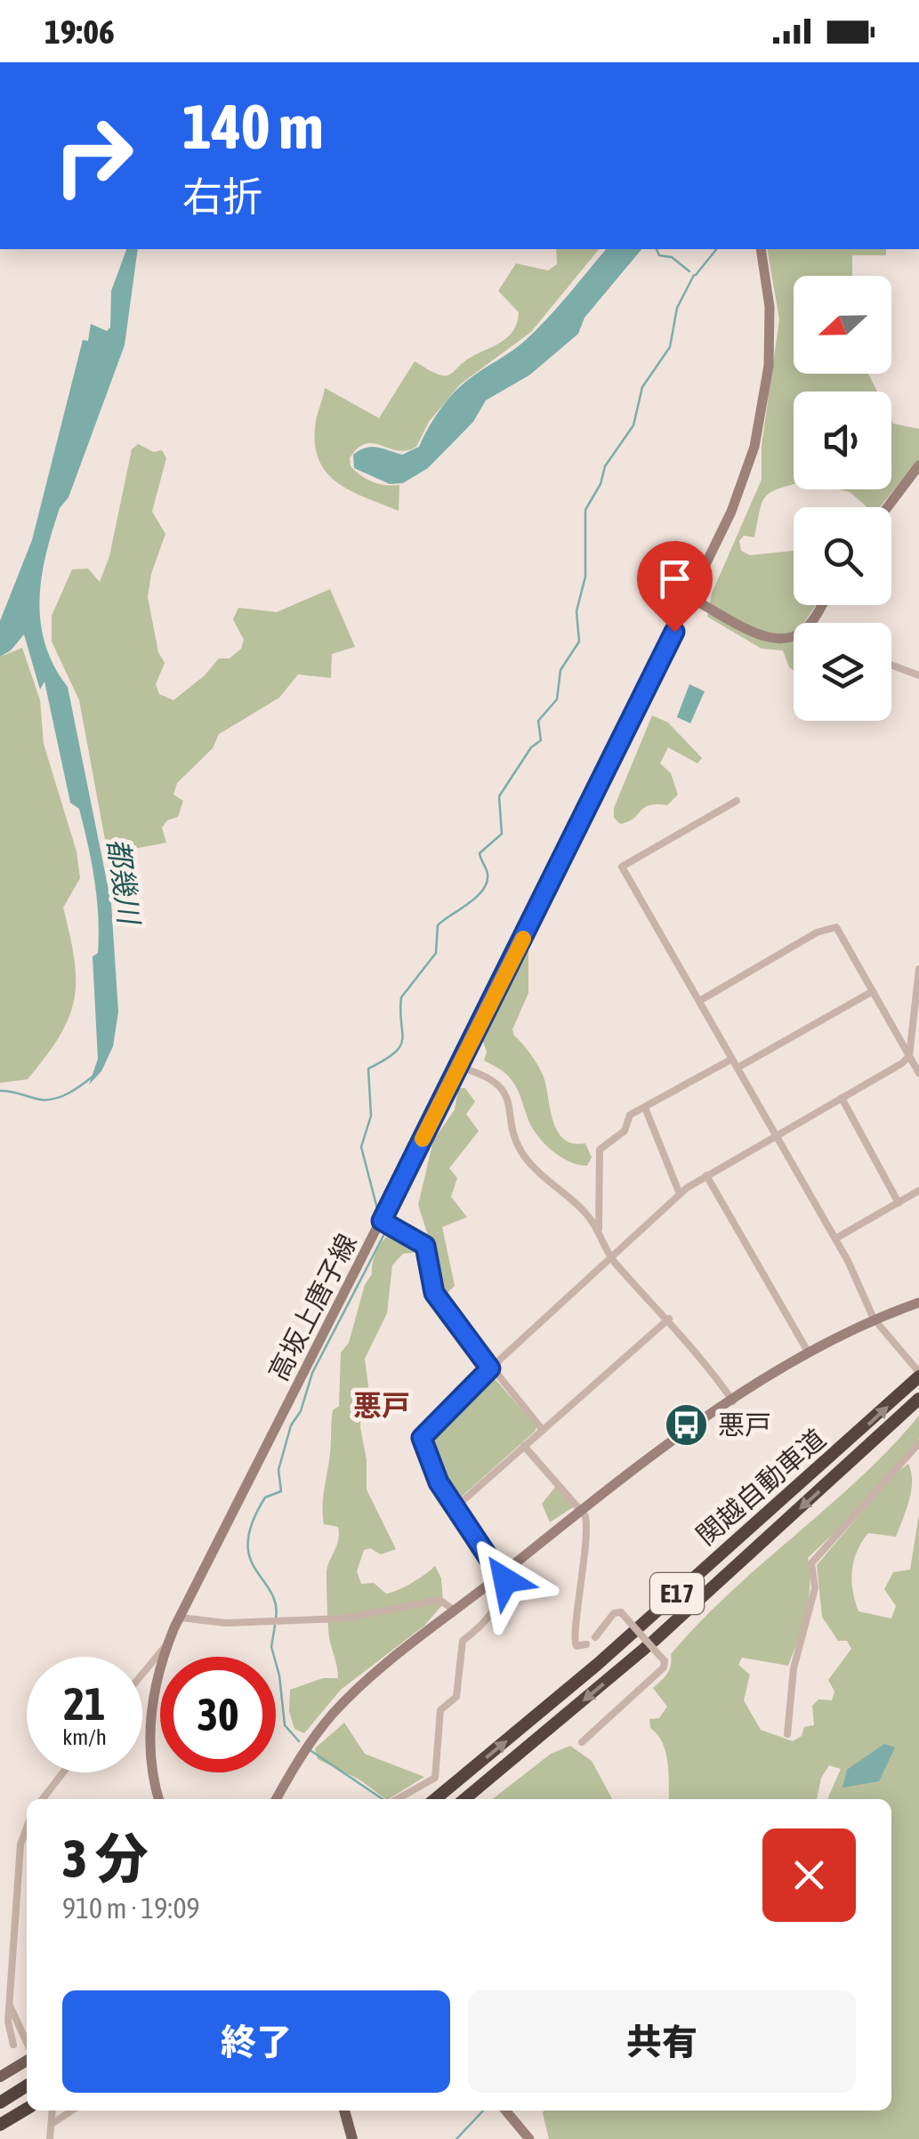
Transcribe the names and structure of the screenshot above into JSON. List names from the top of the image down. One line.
{"streets":{"highway":["関越自動車道","E17"],"main road":["高坂上唐子線"]},"districts":["悪戸"],"water":["都幾川"],"places":{"bus stop":["悪戸"]},"north":"left","page":{"status":"19:06","turn":["140 m","右折"],"speed":"21 km/h","limit":"30","heading":["3 分","910 m · 19:09"],"buttons":["終了","共有"]}}
